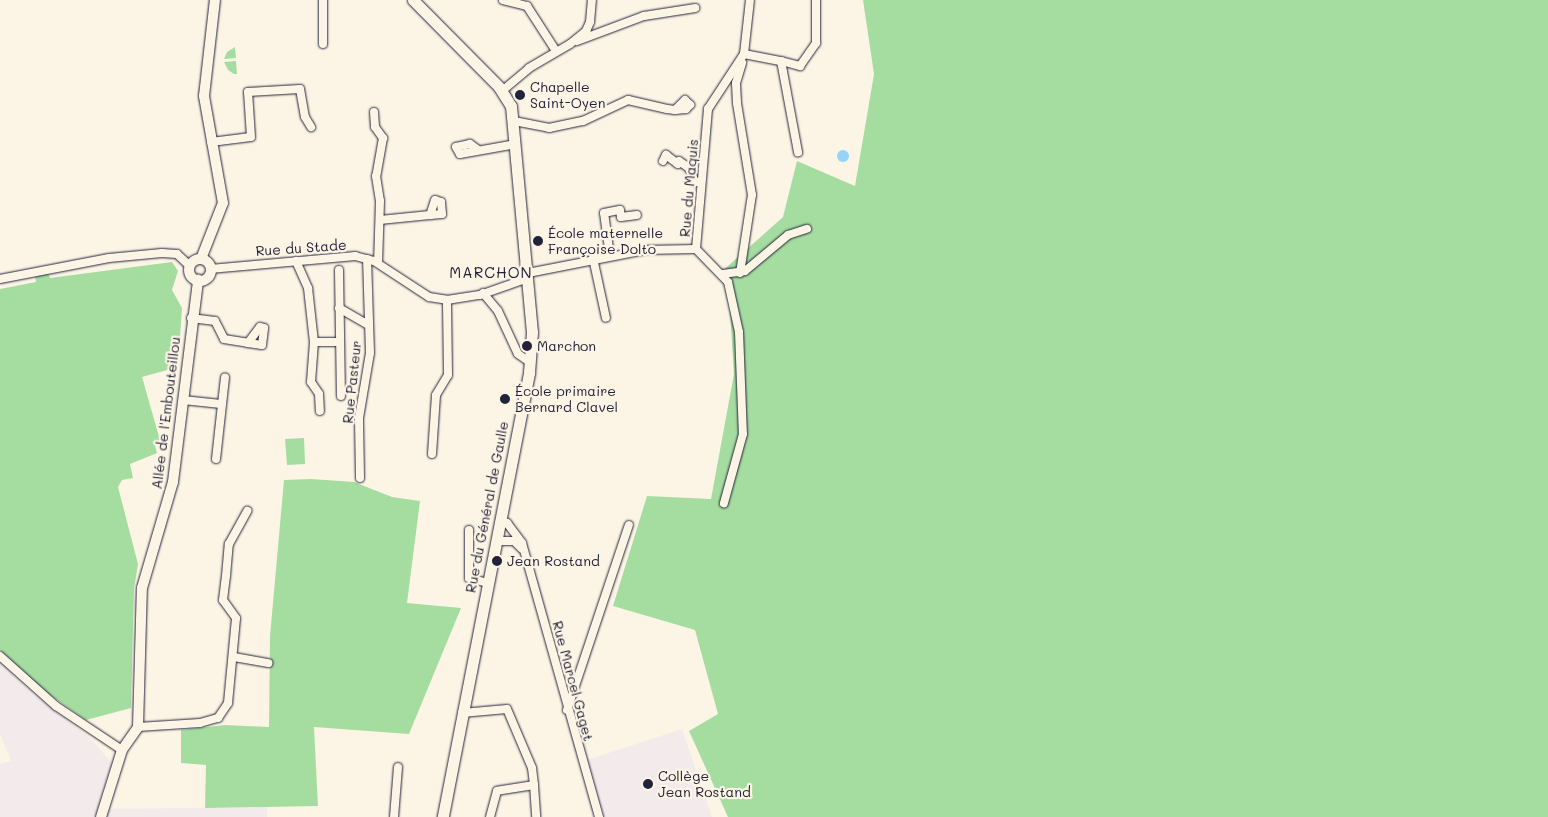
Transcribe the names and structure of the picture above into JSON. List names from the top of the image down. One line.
{"streets":{"main road":["Rue du Général de Gaulle"],"street":["Rue du Maquis","Rue du Stade","Rue Pasteur","Allée de l'Embouteillou","Rue Marcel Gaget"]},"crossings":[["Rue du Maquis","Rue du Stade"],["Rue du Maquis","Rue du Général de Gaulle"],["Rue du Stade","Rue Pasteur"],["Rue du Stade","Allée de l'Embouteillou"],["Rue du Stade","Rue du Général de Gaulle"],["Rue du Général de Gaulle","Rue Marcel Gaget"]],"districts":["MARCHON"],"places":["Chapelle Saint-Oyen","École maternelle Françoise Dolto","Marchon","École primaire Bernard Clavel","Jean Rostand","Collège Jean Rostand"]}
